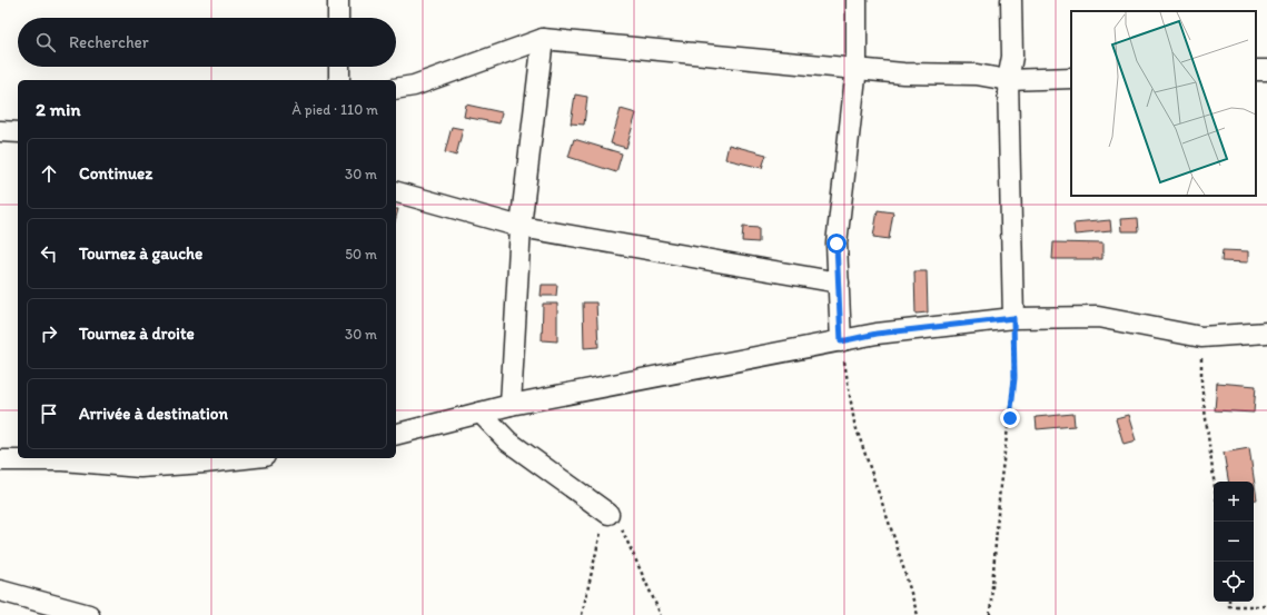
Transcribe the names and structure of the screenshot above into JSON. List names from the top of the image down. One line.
{"page":{"search":"Rechercher","heading":["2 min","À pied · 110 m"],"list":[["Continuez","30 m"],["Tournez à gauche","50 m"],["Tournez à droite","30 m"],"Arrivée à destination"],"map_buttons":["+","−"]}}
